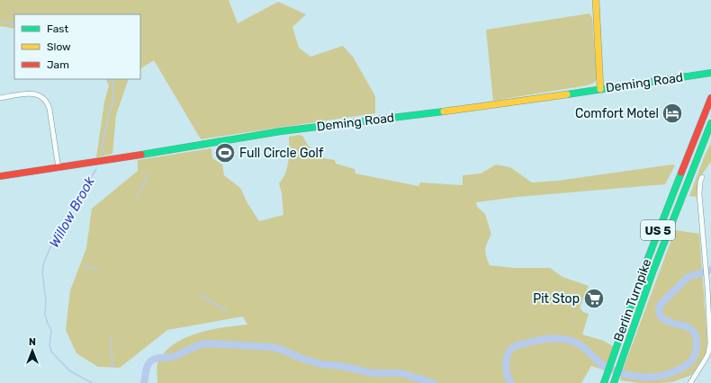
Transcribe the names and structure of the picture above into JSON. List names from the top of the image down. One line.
{"streets":{"main road":["Deming Road","US 5","Berlin Turnpike"]},"water":["Willow Brook"],"places":{"hotel":["Comfort Motel"],"sports":["Full Circle Golf"],"supermarket":["Pit Stop"]},"legend":["Fast","Slow","Jam"],"north":"top"}
